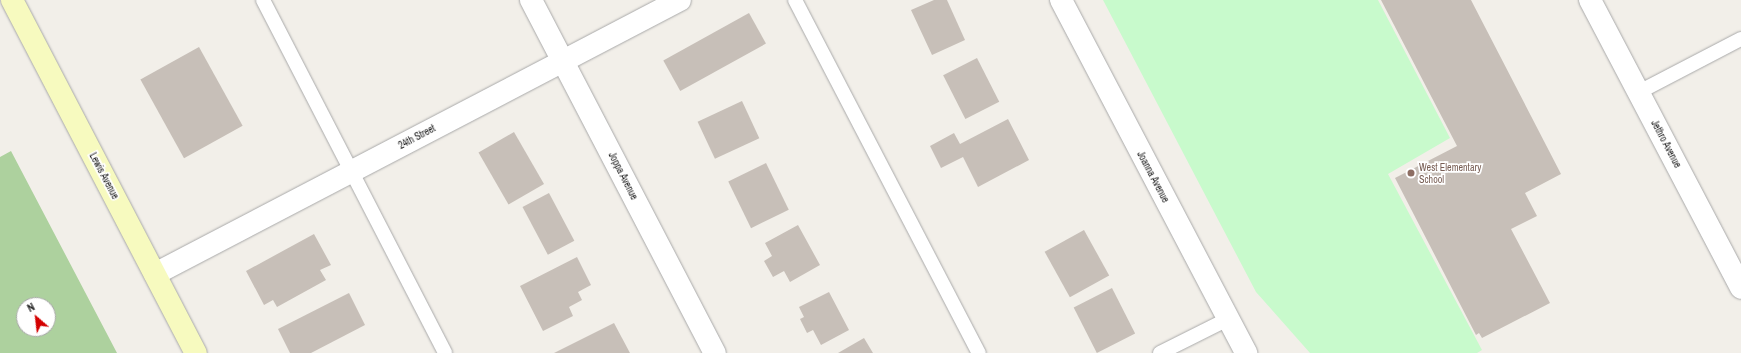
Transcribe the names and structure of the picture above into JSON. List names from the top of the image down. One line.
{"streets":{"main road":["Lewis Avenue"],"street":["24th Street","Jethro Avenue","Joppa Avenue","Joanna Avenue"]},"crossings":[["24th Street","Lewis Avenue"],["24th Street","Joppa Avenue"]],"places":["West Elementary School"],"north":"top left"}
